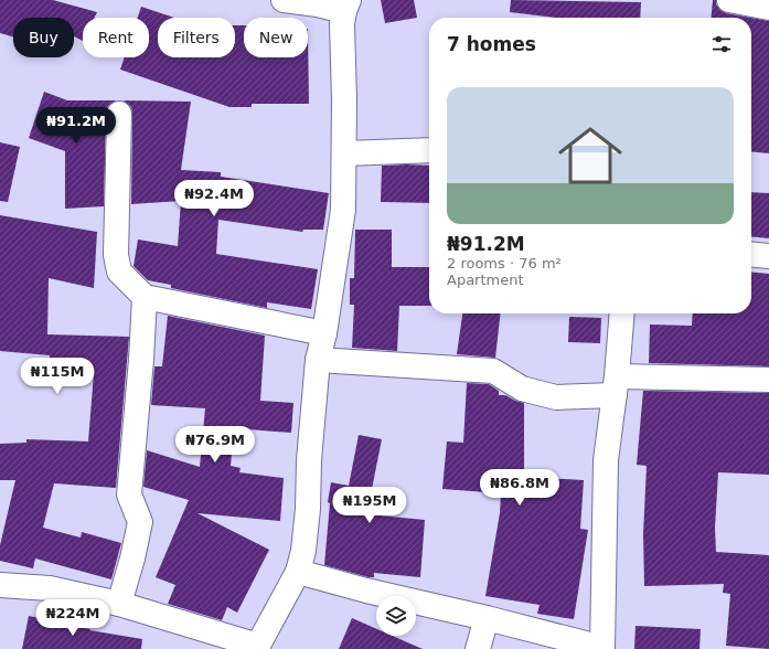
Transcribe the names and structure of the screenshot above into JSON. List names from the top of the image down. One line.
{"page":{"chip":["Buy","Rent","Filters","New"],"heading":"7 homes","list":[{"name":"₦91.2M","note":"2 rooms · 76 m² · Apartment"}],"price":["₦91.2M","₦92.4M","₦115M","₦76.9M","₦86.8M","₦195M","₦224M"]}}
